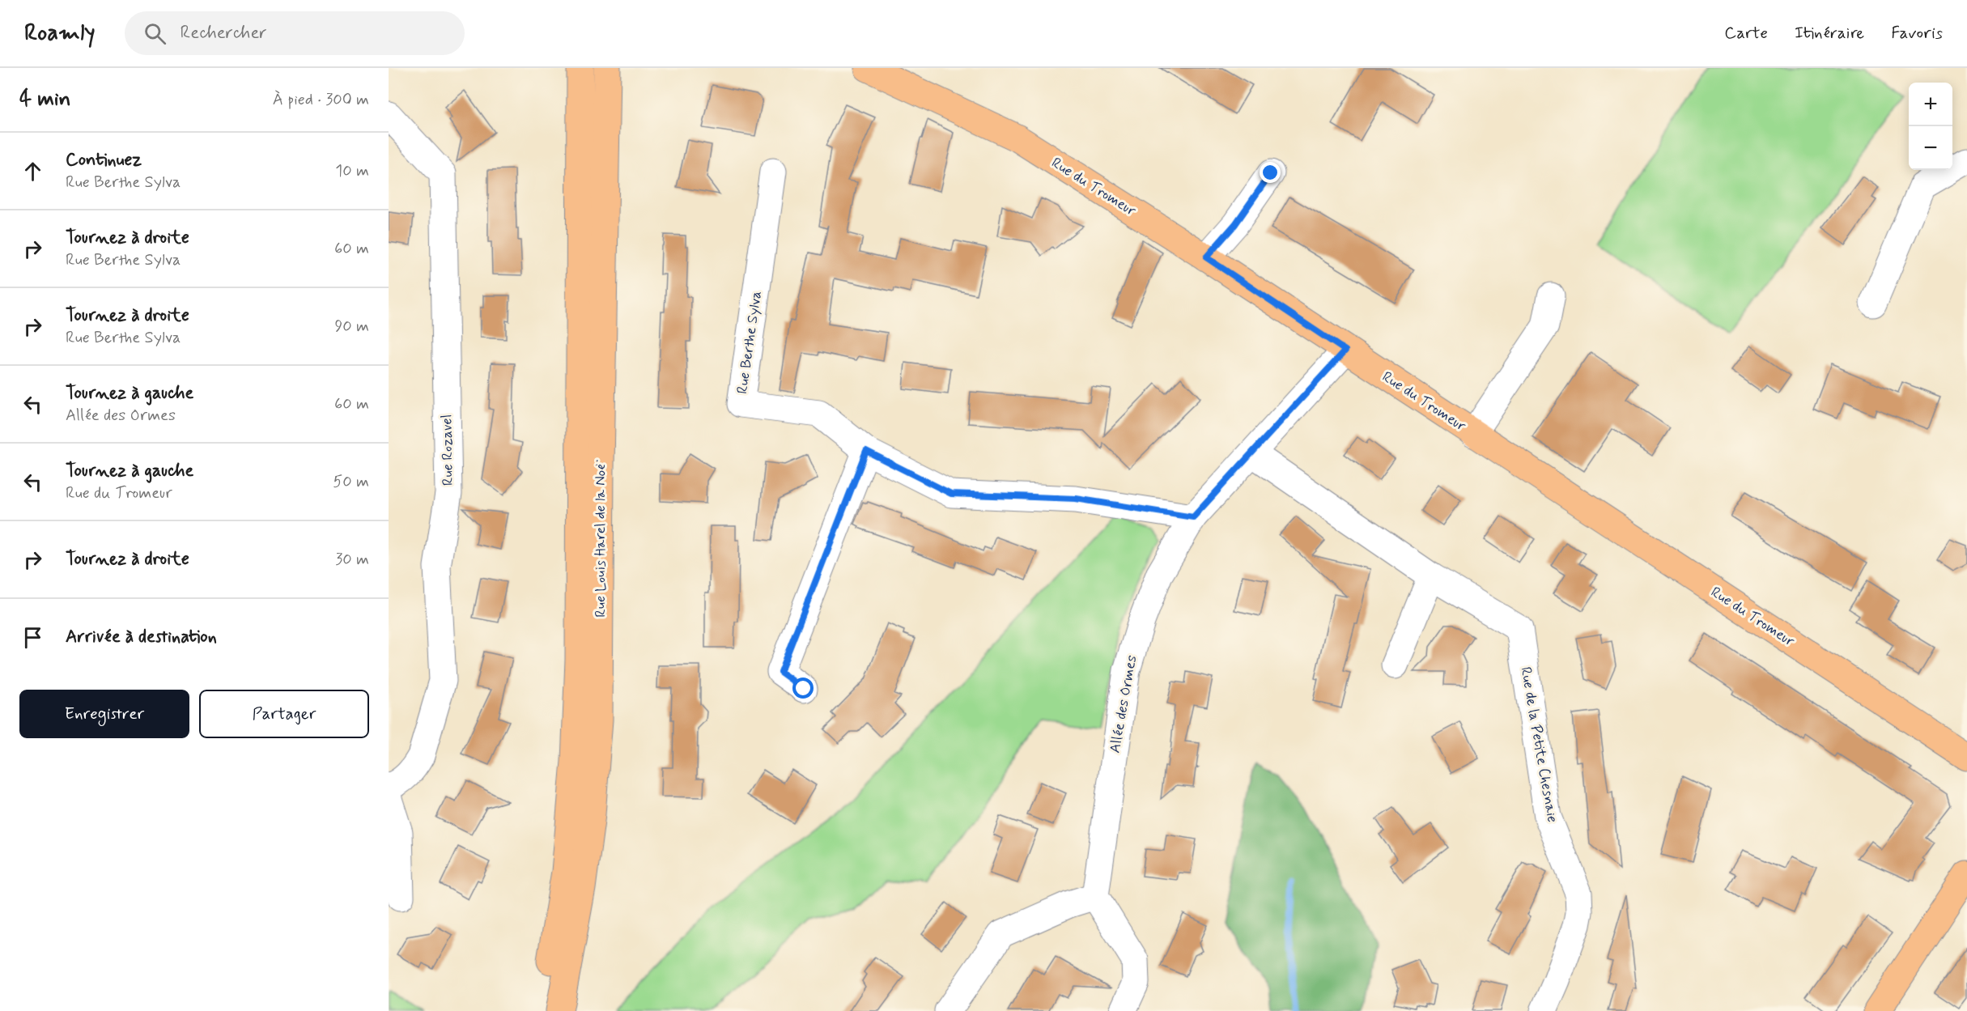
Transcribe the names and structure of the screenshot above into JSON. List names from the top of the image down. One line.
{"streets":{"main road":["Rue du Tromeur","Rue Louis Harel de la Noë"],"street":["Rue Berthe Sylva","Rue Rozavel","Allée des Ormes","Rue de la Petite Chesnaie"]},"crossings":[["Rue du Tromeur","Allée des Ormes"],["Rue Berthe Sylva","Allée des Ormes"],["Allée des Ormes","Rue de la Petite Chesnaie"]],"page":{"header":"Roamly","search":"Rechercher","nav":["Carte","Itinéraire","Favoris"],"heading":["4 min","À pied · 300 m"],"map_buttons":["+","−"],"list":[["Continuez","Rue Berthe Sylva","10 m"],["Tournez à droite","Rue Berthe Sylva","60 m"],["Tournez à droite","Rue Berthe Sylva","90 m"],["Tournez à gauche","Allée des Ormes","60 m"],["Tournez à gauche","Rue du Tromeur","50 m"],["Tournez à droite","30 m"],"Arrivée à destination"],"buttons":["Enregistrer","Partager"]}}
